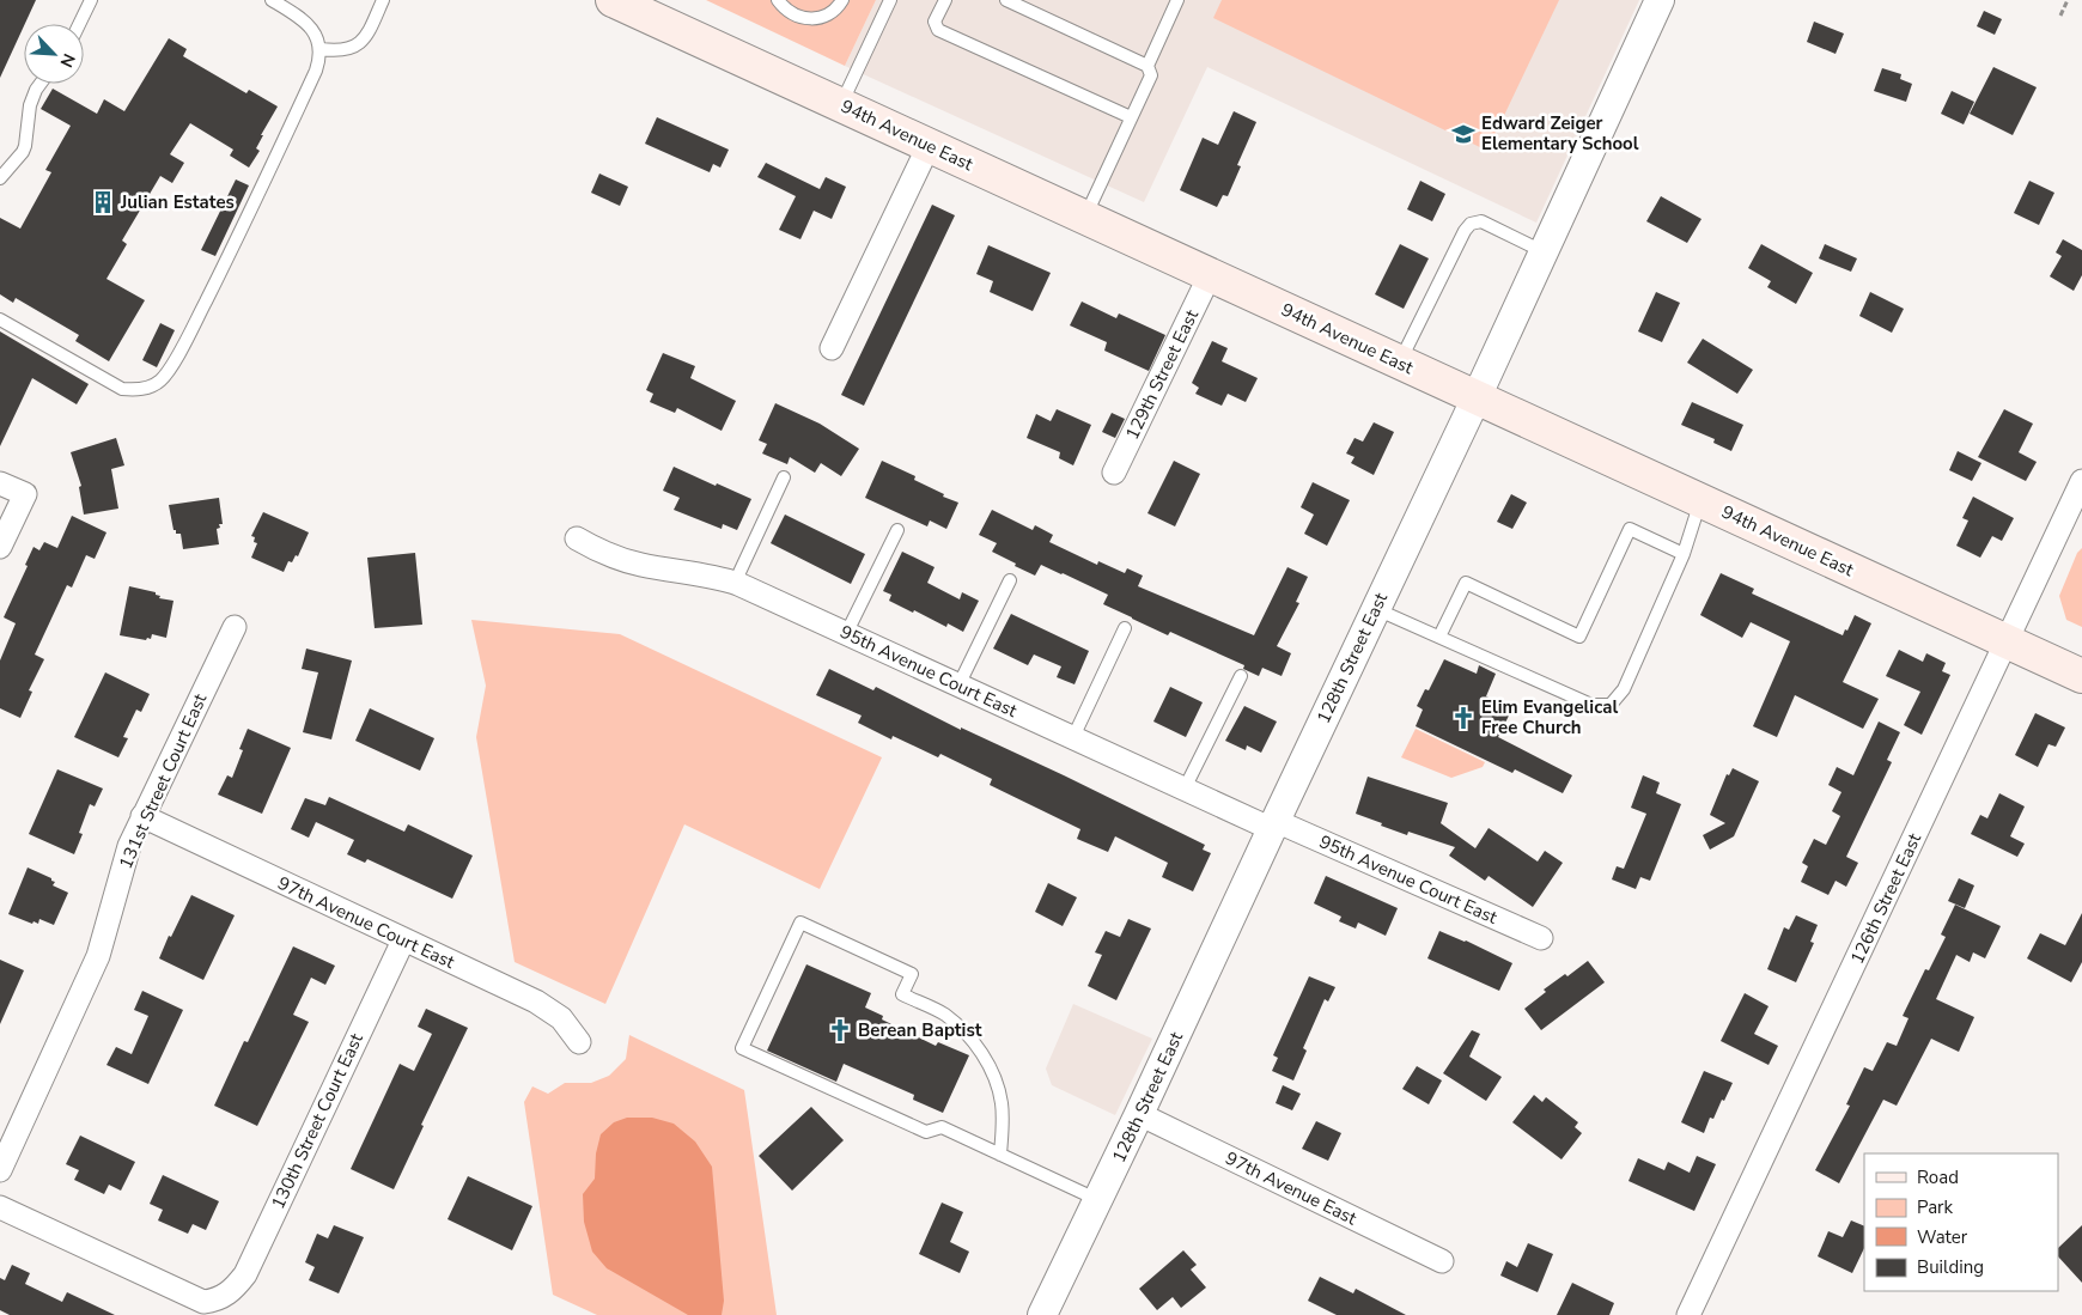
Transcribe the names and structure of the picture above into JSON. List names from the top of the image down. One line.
{"streets":{"main road":["94th Avenue East"],"street":["129th Street East","128th Street East","95th Avenue Court East","131st Street Court East","126th Street East","97th Avenue Court East","130th Street Court East","97th Avenue East"]},"crossings":[["94th Avenue East","129th Street East"],["94th Avenue East","128th Street East"],["94th Avenue East","126th Street East"],["128th Street East","95th Avenue Court East"],["128th Street East","97th Avenue East"],["131st Street Court East","97th Avenue Court East"],["97th Avenue Court East","130th Street Court East"]],"places":{"school or university":["Edward Zeiger Elementary School"],"building":["Julian Estates"],"church":["Elim Evangelical Free Church","Berean Baptist"]},"legend":["Road","Park","Water","Building"],"north":"bottom right"}
